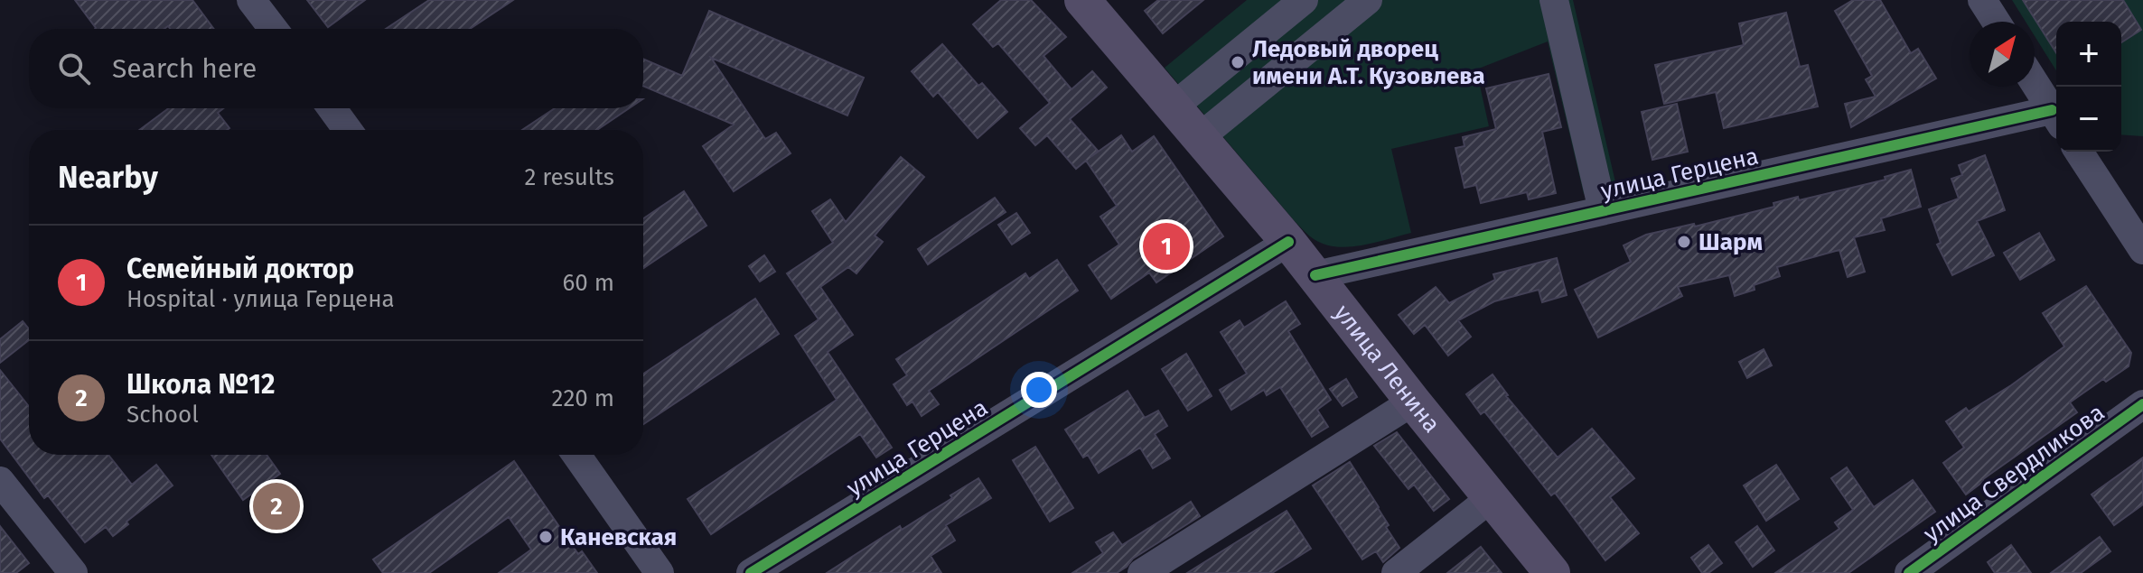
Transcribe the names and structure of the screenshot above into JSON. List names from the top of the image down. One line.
{"streets":{"main road":["улица Ленина"],"street":["улица Герцена","улица Свердликова"]},"crossings":[["улица Герцена","улица Ленина"]],"places":["Ледовый дворец имени А.Т. Кузовлева","Шарм","Каневская"],"north":"top right","page":{"map_buttons":["+","−"],"search":"Search here","heading":["Nearby","2 results"],"pins":["1","2"],"list":[{"mark":"1","name":"Семейный доктор","note":"Hospital · улица Герцена","value":"60 m"},{"mark":"2","name":"Школа №12","note":"School","value":"220 m"}]}}
